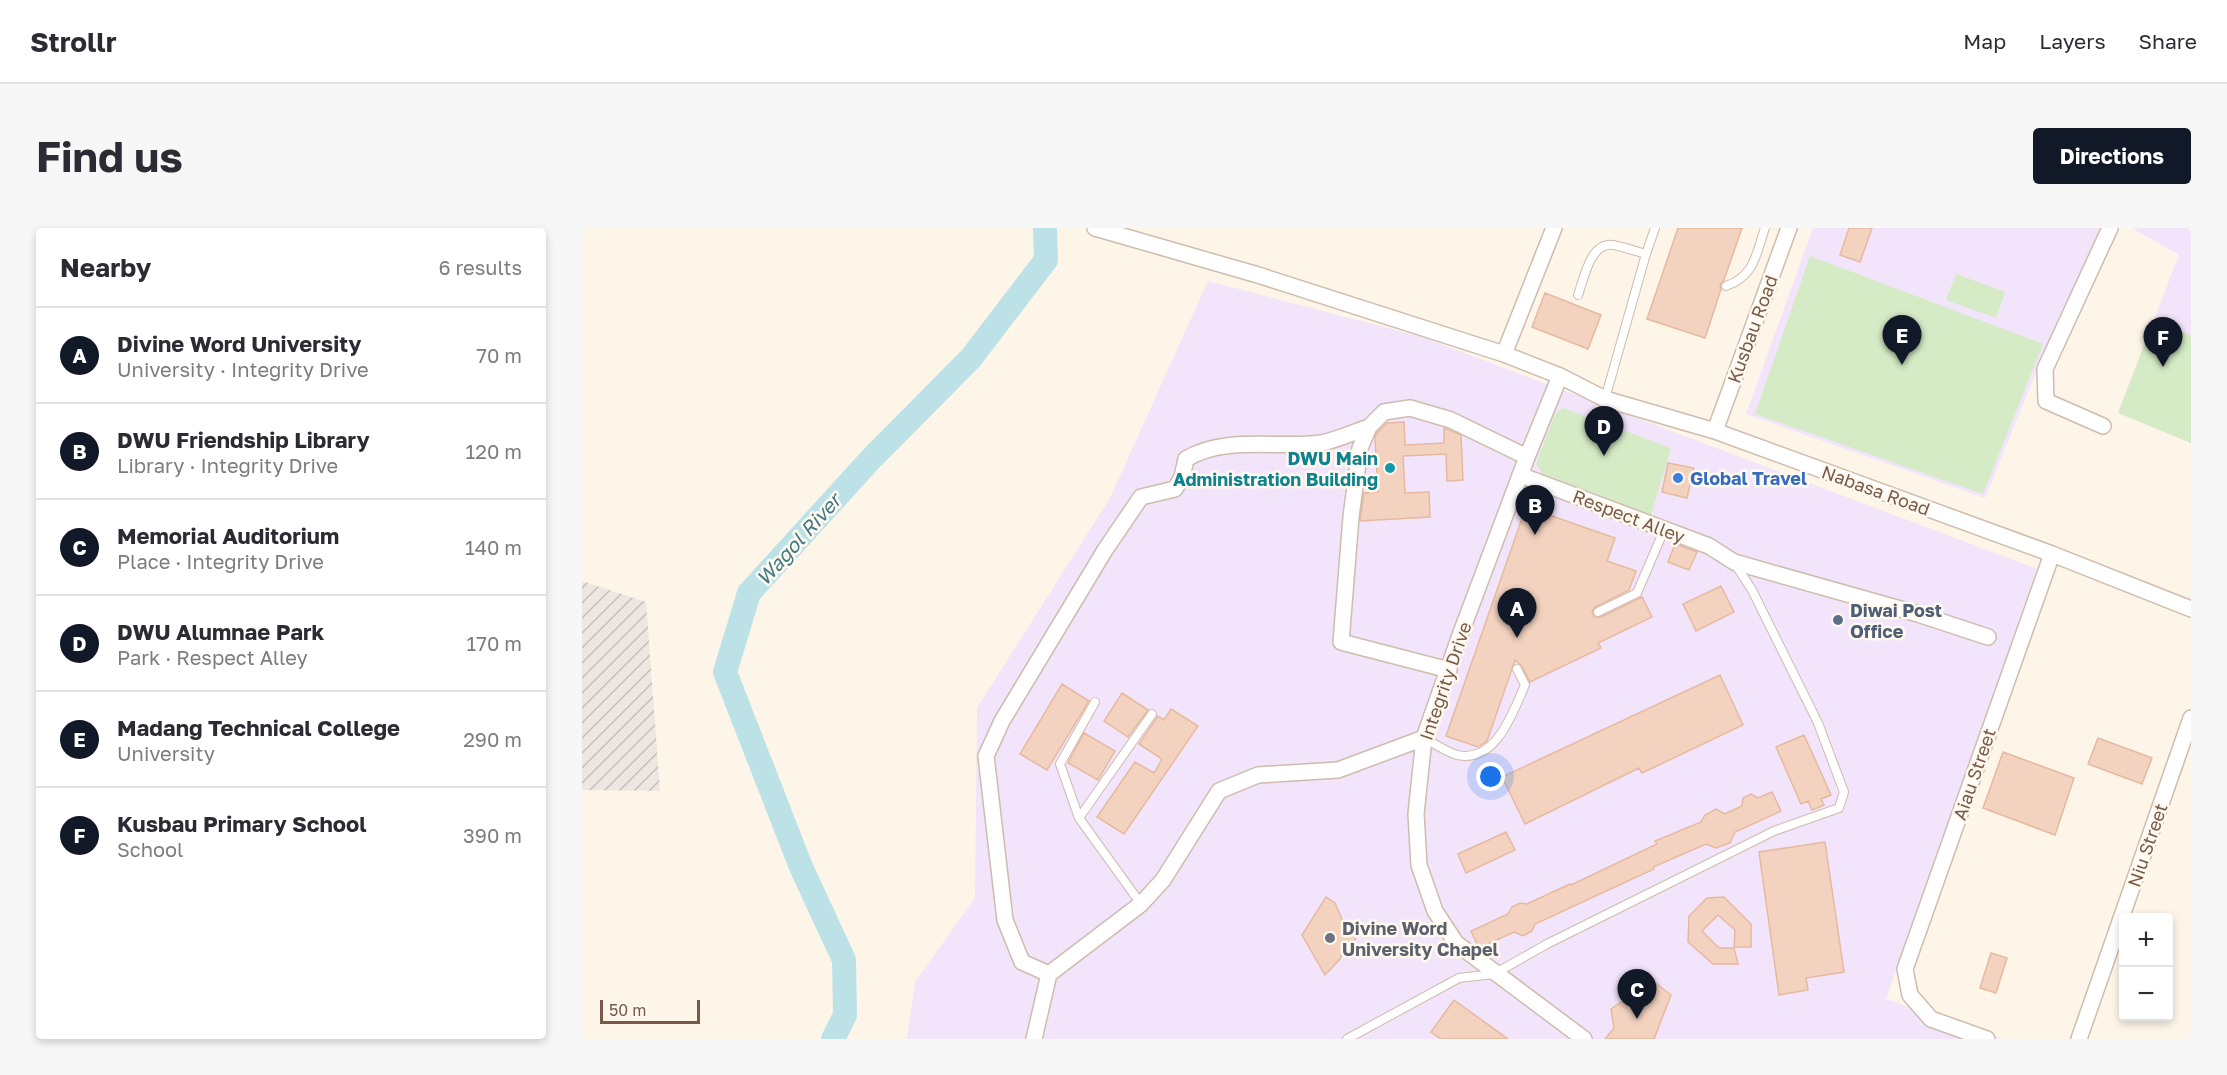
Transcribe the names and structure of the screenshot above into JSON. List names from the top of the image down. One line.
{"streets":{"street":["Kusbau Road","Nabasa Road","Respect Alley","Integrity Drive","Aiau Street","Niu Street"]},"crossings":[["Kusbau Road","Nabasa Road"],["Nabasa Road","Integrity Drive"],["Nabasa Road","Aiau Street"],["Respect Alley","Integrity Drive"]],"water":["Wagol River"],"places":["DWU Main Administration Building","Global Travel","Diwai Post Office","Divine Word University Chapel"],"scale_bar":"50 m","page":{"header":"Strollr","nav":["Map","Layers","Share"],"buttons":"Directions","title":"Find us","heading":["Nearby","6 results"],"list":[{"mark":"A","name":"Divine Word University","note":"University · Integrity Drive","value":"70 m"},{"mark":"B","name":"DWU Friendship Library","note":"Library · Integrity Drive","value":"120 m"},{"mark":"C","name":"Memorial Auditorium","note":"Place · Integrity Drive","value":"140 m"},{"mark":"D","name":"DWU Alumnae Park","note":"Park · Respect Alley","value":"170 m"},{"mark":"E","name":"Madang Technical College","note":"University","value":"290 m"},{"mark":"F","name":"Kusbau Primary School","note":"School","value":"390 m"}],"pins":["E","F","D","B","A","C"],"map_buttons":["+","−"],"scale":"50 m"}}
